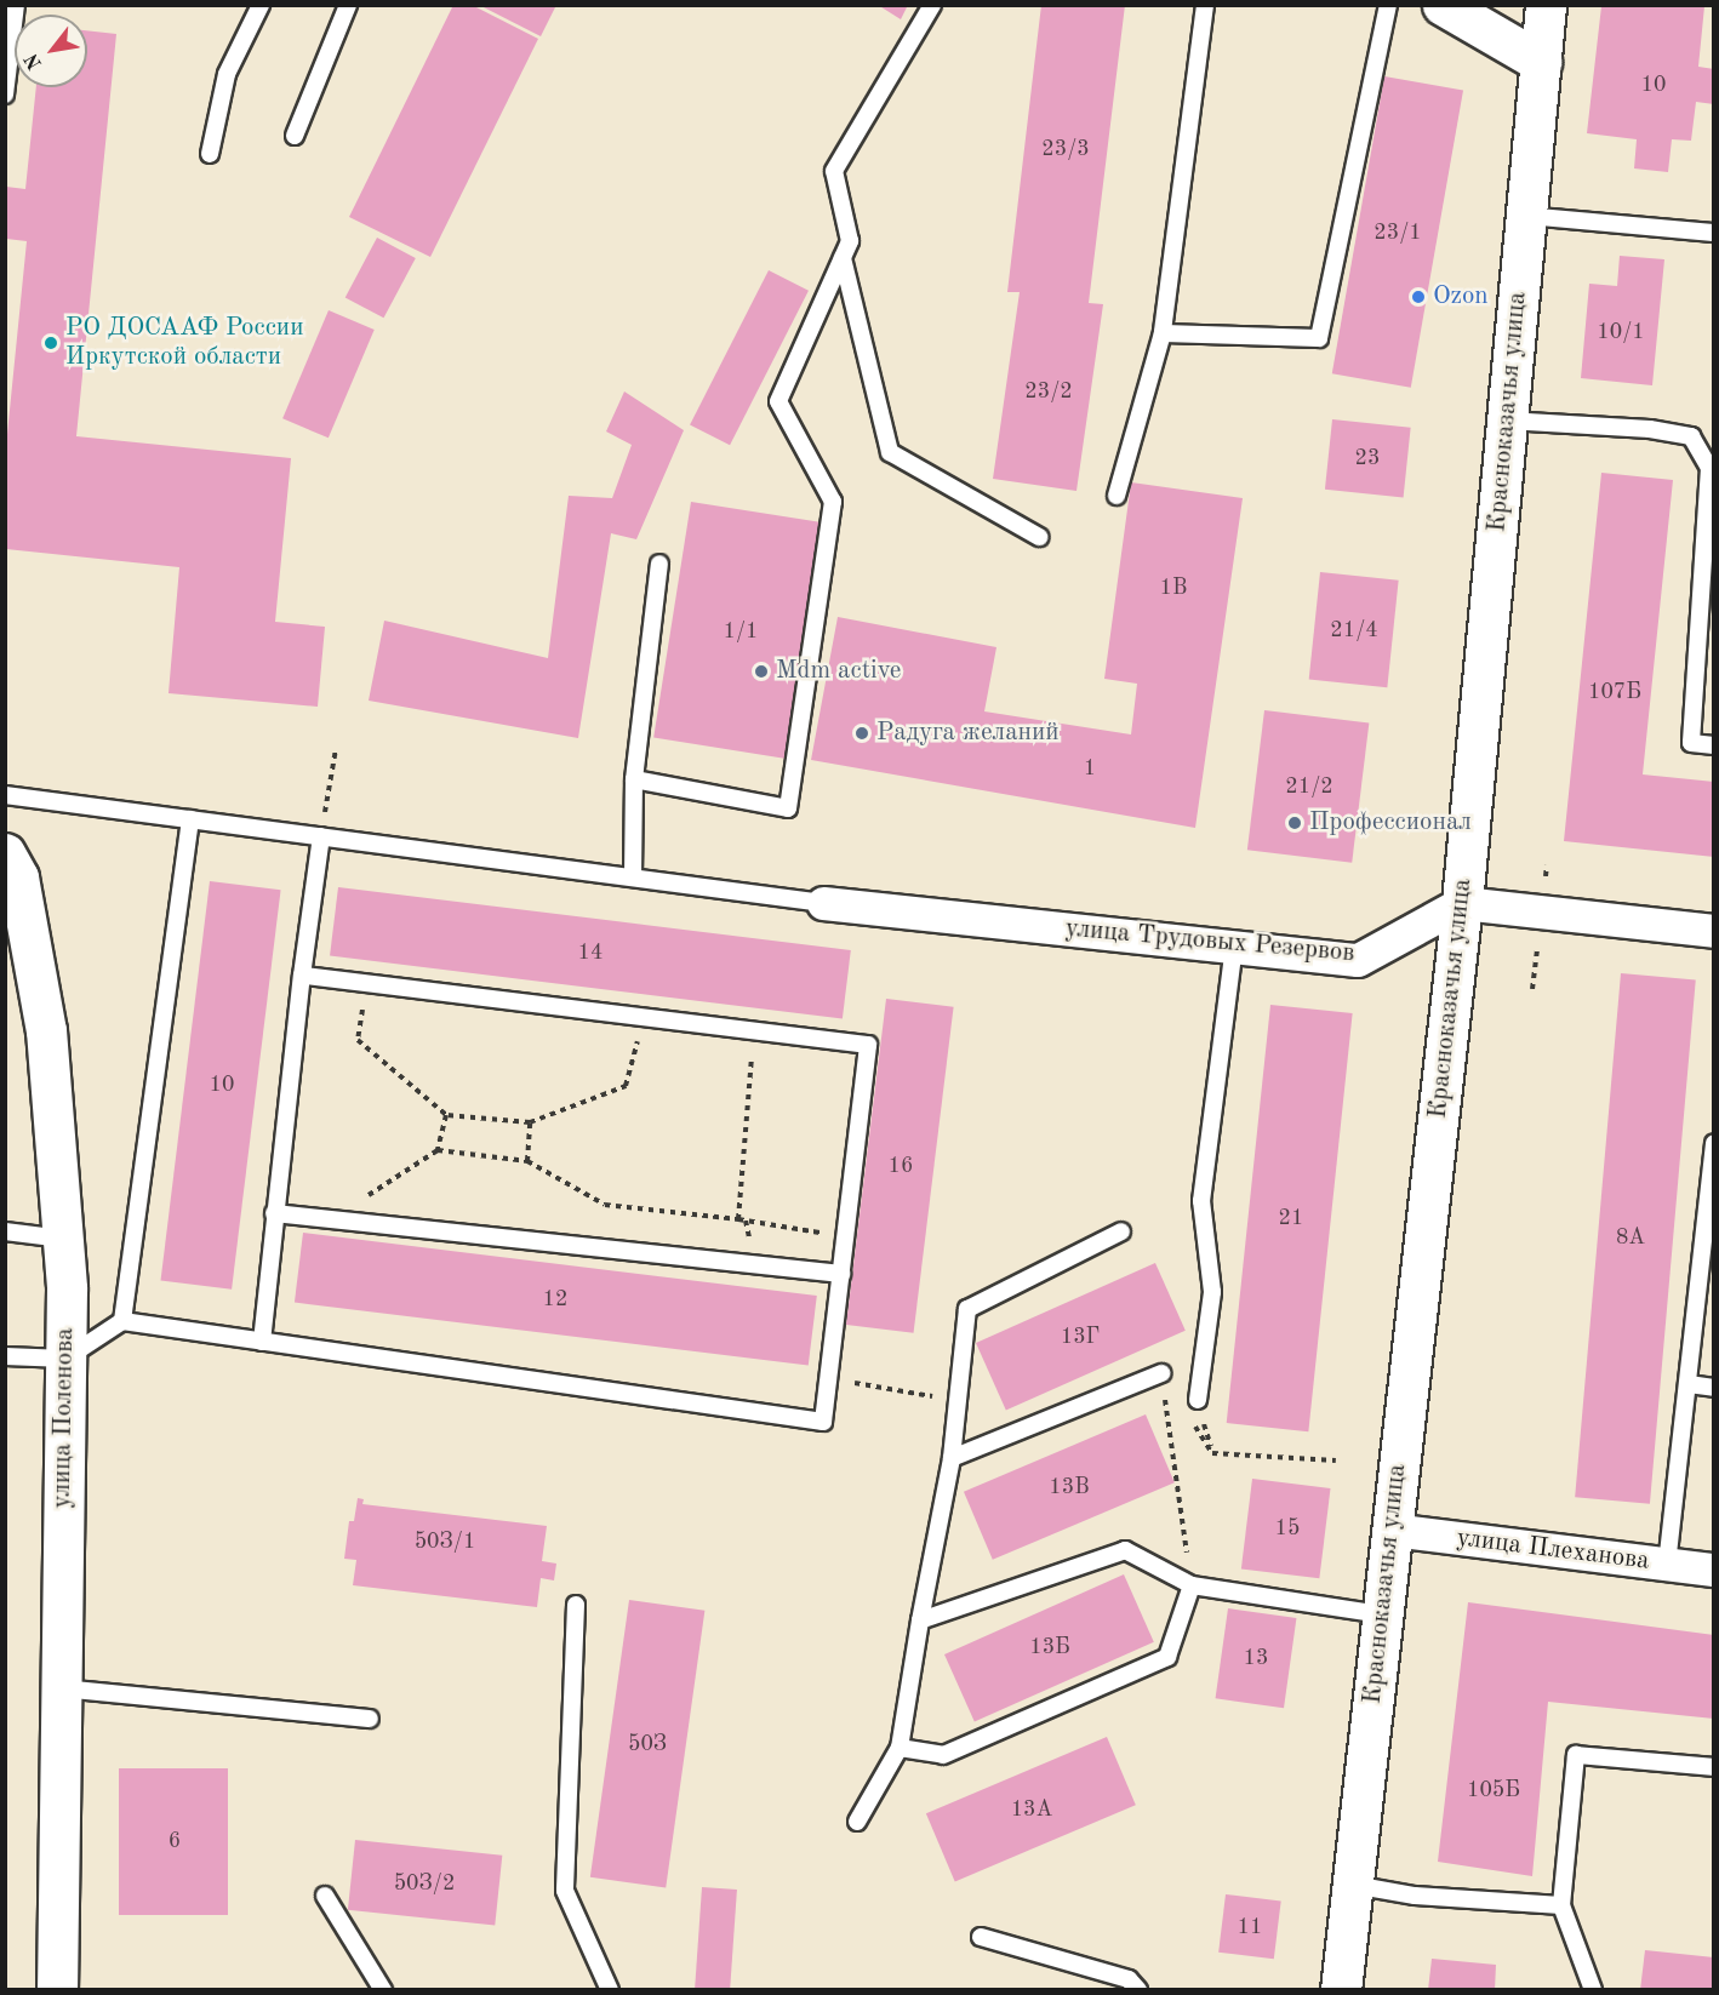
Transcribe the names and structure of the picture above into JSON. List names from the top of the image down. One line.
{"streets":{"street":["Красноказачья улица","улица Трудовых Резервов","улица Поленова","улица Плеханова"]},"crossings":[["Красноказачья улица","улица Трудовых Резервов"],["Красноказачья улица","улица Плеханова"]],"places":["Ozon","РО ДОСААФ России Иркутской области","Mdm active","Радуга желаний","Профессионал"],"house_numbers":["10","23/3","23/1","10/1","23/2","23","1В","21/4","1/1","107Б","1","21/2","14","10","16","21","8А","12","13Г","13В","15","50З/1","13Б","13","50З","105Б","13А","6","50З/2","11"],"north":"bottom left"}
